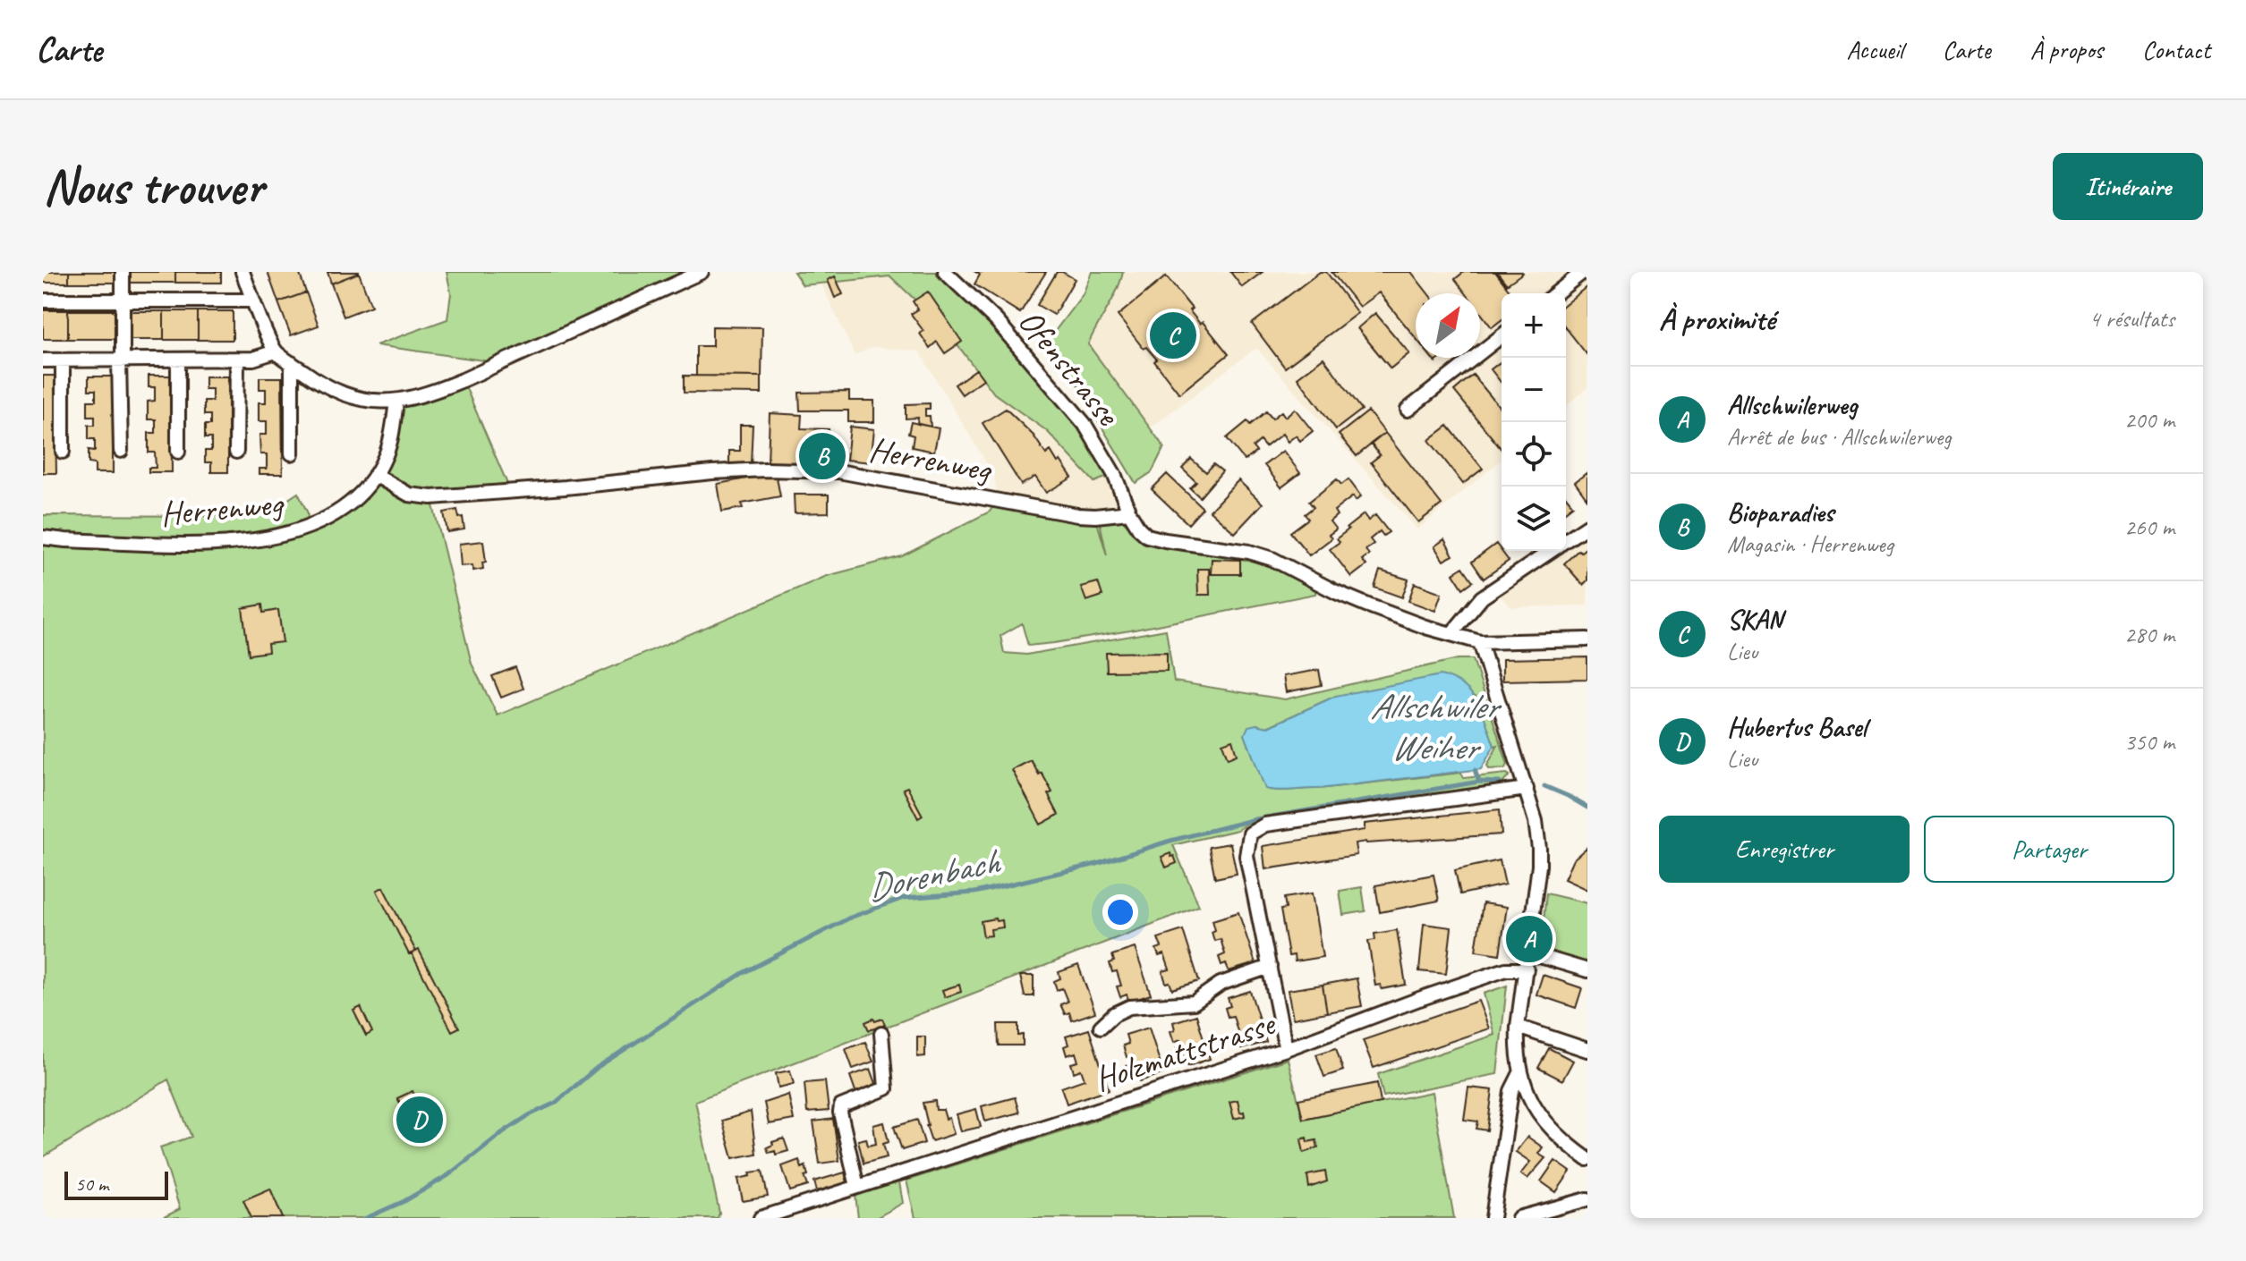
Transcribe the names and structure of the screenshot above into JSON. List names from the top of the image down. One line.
{"streets":{"street":["Ofenstrasse","Herrenweg","Holzmattstrasse"]},"crossings":[["Ofenstrasse","Herrenweg"]],"water":["Allschwiler Weiher","Dorenbach"],"scale_bar":"50 m","north":"top right","page":{"header":"Carte","nav":["Accueil","Carte","À propos","Contact"],"buttons":["Itinéraire",["Enregistrer","Partager"]],"title":"Nous trouver","heading":["À proximité","4 résultats"],"map_buttons":["+","−"],"pins":["C","B","A","D"],"list":[{"mark":"A","name":"Allschwilerweg","note":"Arrêt de bus · Allschwilerweg","value":"200 m"},{"mark":"B","name":"Bioparadies","note":"Magasin · Herrenweg","value":"260 m"},{"mark":"C","name":"SKAN","note":"Lieu","value":"280 m"},{"mark":"D","name":"Hubertus Basel","note":"Lieu","value":"350 m"}],"scale":"50 m"}}
